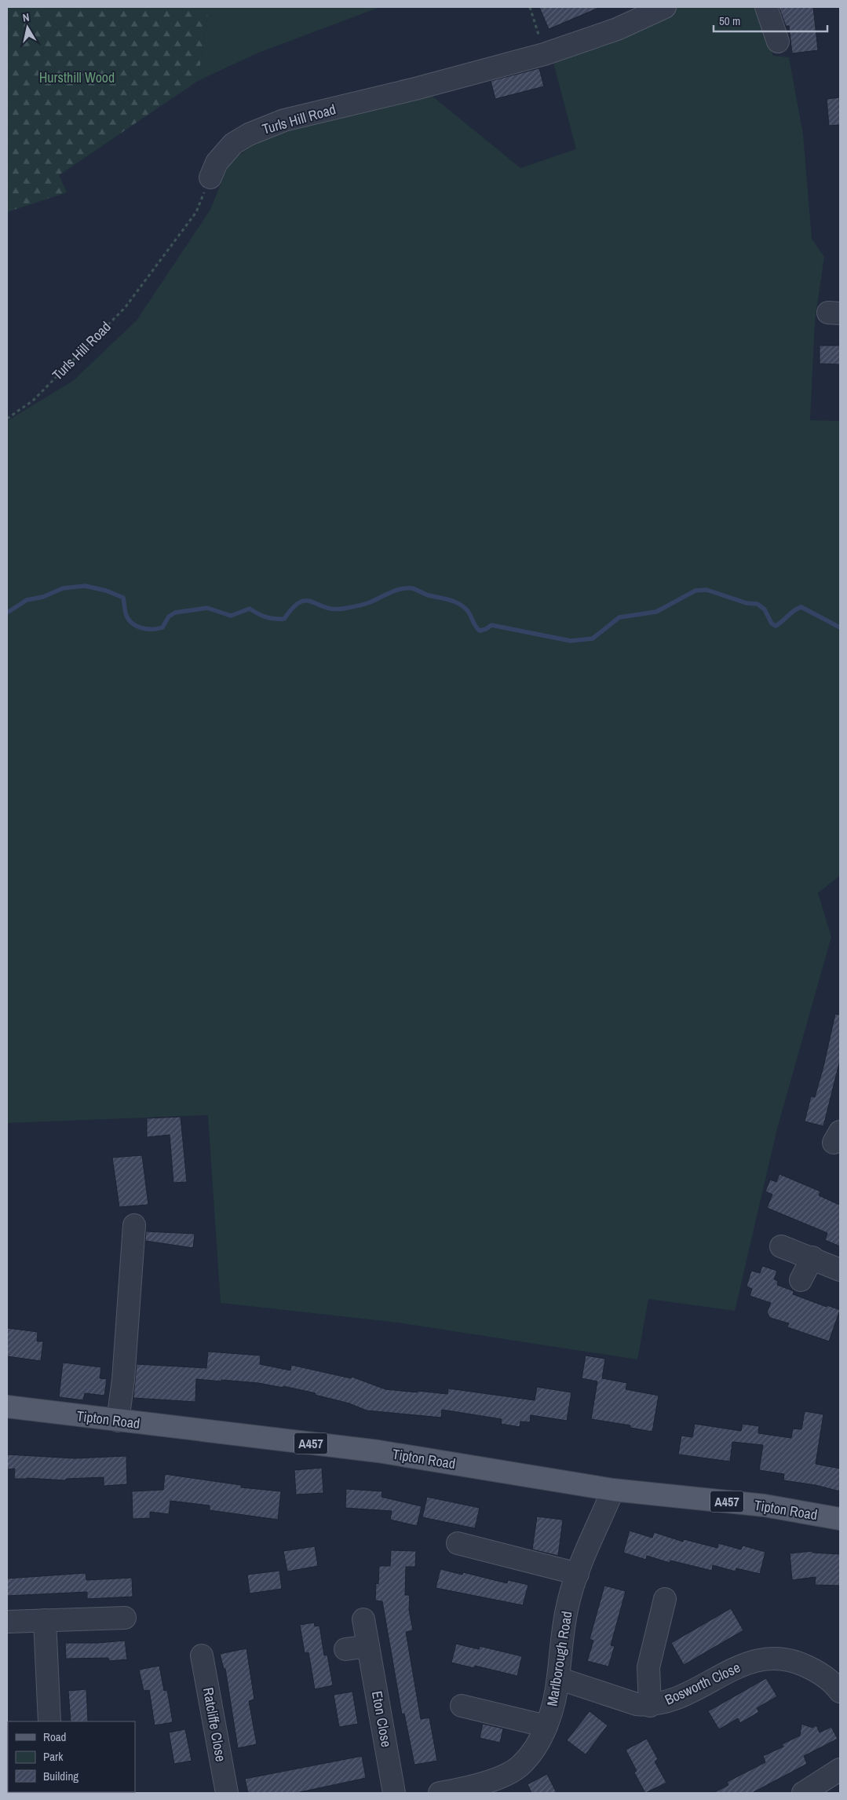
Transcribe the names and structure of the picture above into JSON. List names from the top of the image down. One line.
{"streets":{"main road":["Tipton Road","A457"],"street":["Turls Hill Road","Marlborough Road","Bosworth Close","Eton Close","Ratcliffe Close"]},"crossings":[["Tipton Road","Marlborough Road"],["Marlborough Road","Bosworth Close"]],"parks":["Hursthill Wood"],"legend":["Road","Park","Building"],"scale_bar":"50 m","north":"top"}
